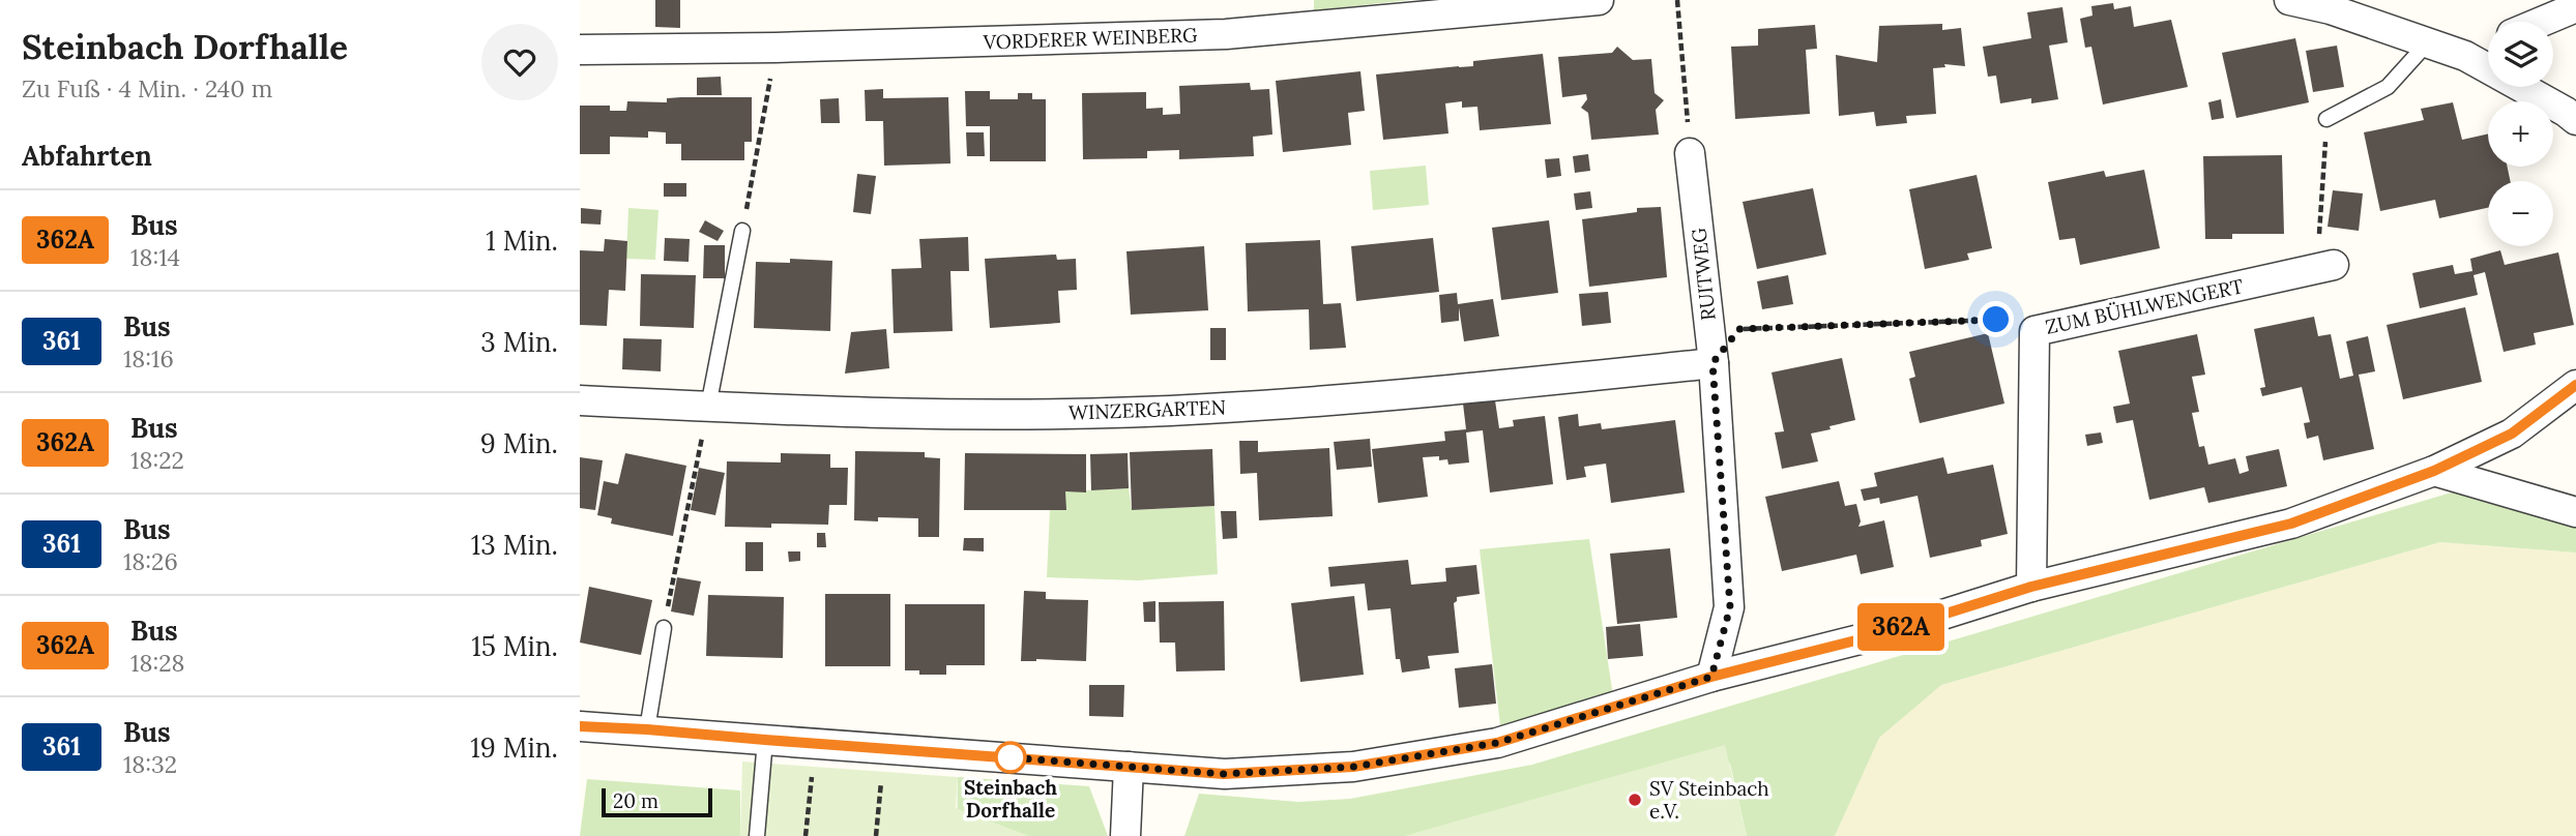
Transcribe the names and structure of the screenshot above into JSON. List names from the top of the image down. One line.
{"streets":{"street":["VORDERER WEINBERG","RUITWEG","ZUM BÜHLWENGERT","WINZERGARTEN"]},"crossings":[["RUITWEG","WINZERGARTEN"]],"places":["Steinbach Dorfhalle","SV Steinbach e.V."],"lines":["bus line 362A"],"scale_bar":"20 m","page":{"heading":[["Steinbach Dorfhalle","Zu Fuß · 4 Min. · 240 m"],"Abfahrten"],"on_map":"362A","map_buttons":["+","−"],"list":[{"mark":"362A","name":"Bus","note":"18:14","value":"1 Min."},{"mark":"361","name":"Bus","note":"18:16","value":"3 Min."},{"mark":"362A","name":"Bus","note":"18:22","value":"9 Min."},{"mark":"361","name":"Bus","note":"18:26","value":"13 Min."},{"mark":"362A","name":"Bus","note":"18:28","value":"15 Min."},{"mark":"361","name":"Bus","note":"18:32","value":"19 Min."}],"scale":"20 m"}}
